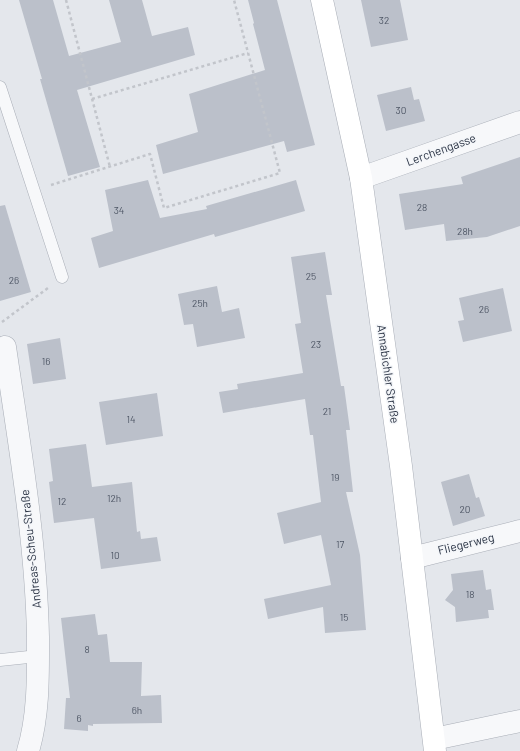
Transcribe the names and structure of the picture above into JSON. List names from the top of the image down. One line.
{"streets":{"street":["Lerchengasse","Annabichler Straße","Fliegerweg","Andreas-Scheu-Straße"]},"crossings":[["Lerchengasse","Annabichler Straße"],["Annabichler Straße","Fliegerweg"]],"house_numbers":["32","30","28","34","28h","25","26","25h","26","23","16","21","14","19","12h","12","20","17","10","18","15","8","6h","6"]}
